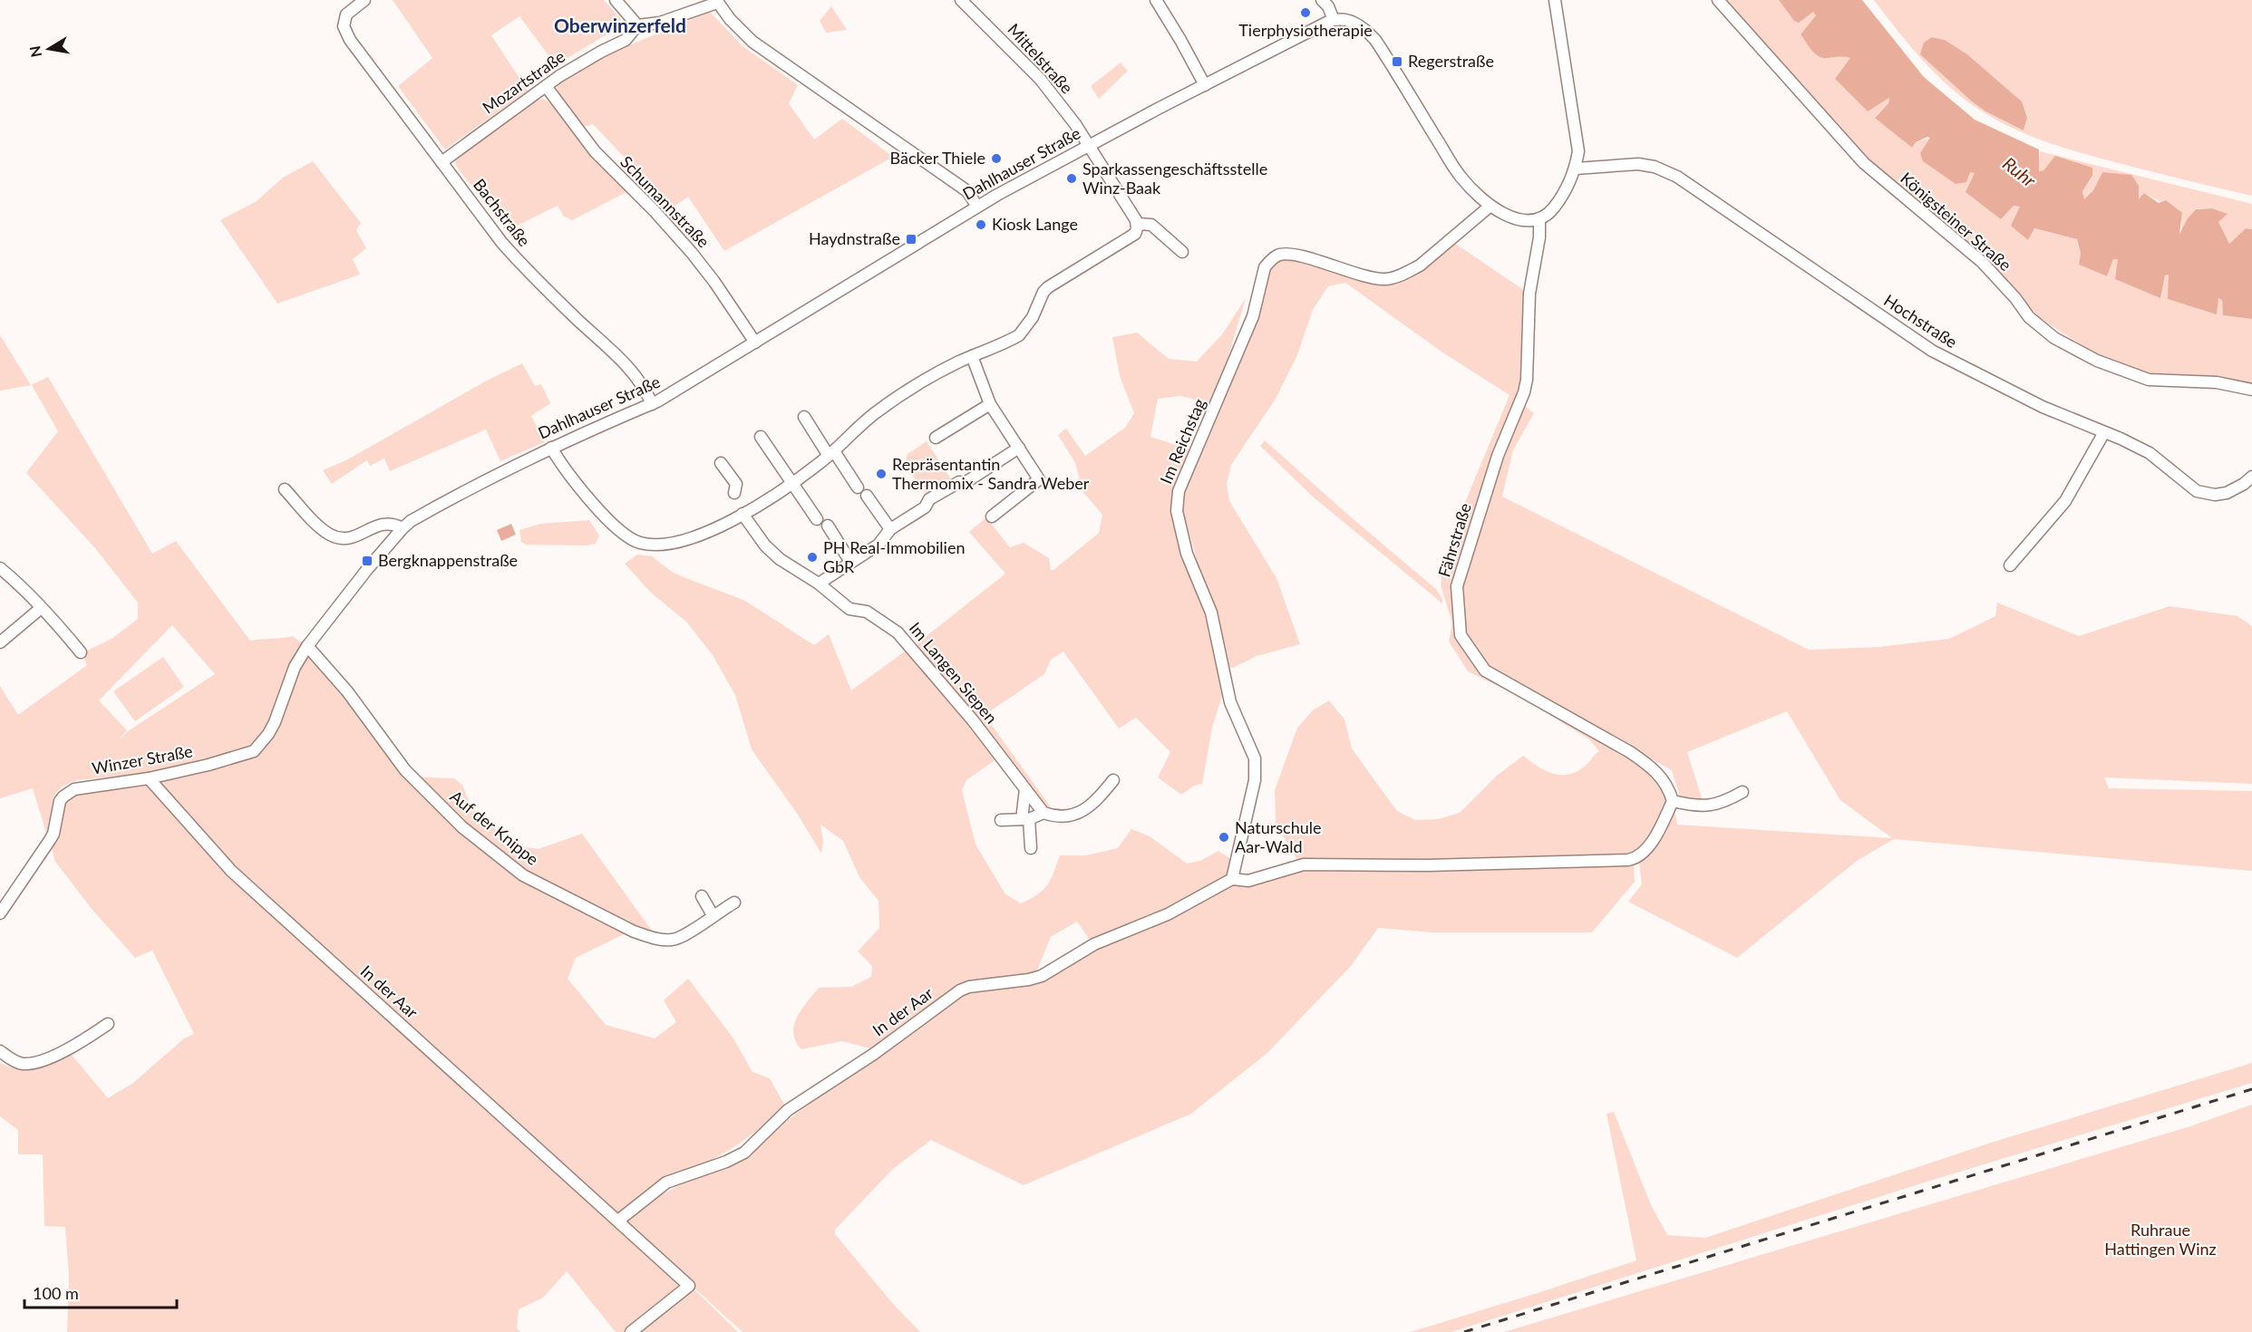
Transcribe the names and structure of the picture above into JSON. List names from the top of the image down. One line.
{"streets":{"street":["Mittelstraße","Mozartstraße","Dahlhauser Straße","Schumannstraße","Bachstraße","Königsteiner Straße","Hochstraße","Im Reichstag","Fährstraße","Im Langen Siepen","Winzer Straße","Auf der Knippe","In der Aar"]},"crossings":[["Mittelstraße","Dahlhauser Straße"],["Mozartstraße","Schumannstraße"],["Mozartstraße","Bachstraße"],["Dahlhauser Straße","Schumannstraße"],["Dahlhauser Straße","Bachstraße"],["Dahlhauser Straße","Winzer Straße"],["Dahlhauser Straße","Auf der Knippe"],["Im Reichstag","In der Aar"],["Winzer Straße","Auf der Knippe"],["Winzer Straße","In der Aar"]],"districts":["Oberwinzerfeld"],"water":["Ruhr"],"parks":["Ruhraue Hattingen Winz"],"places":{"other":["Tierphysiotherapie","Bäcker Thiele","Sparkassengeschäftsstelle Winz-Baak","Kiosk Lange","Repräsentantin Thermomix - Sandra Weber","PH Real-Immobilien GbR","Naturschule Aar-Wald"],"transit":["Regerstraße","Haydnstraße","Bergknappenstraße"]},"scale_bar":"100 m","north":"left"}
